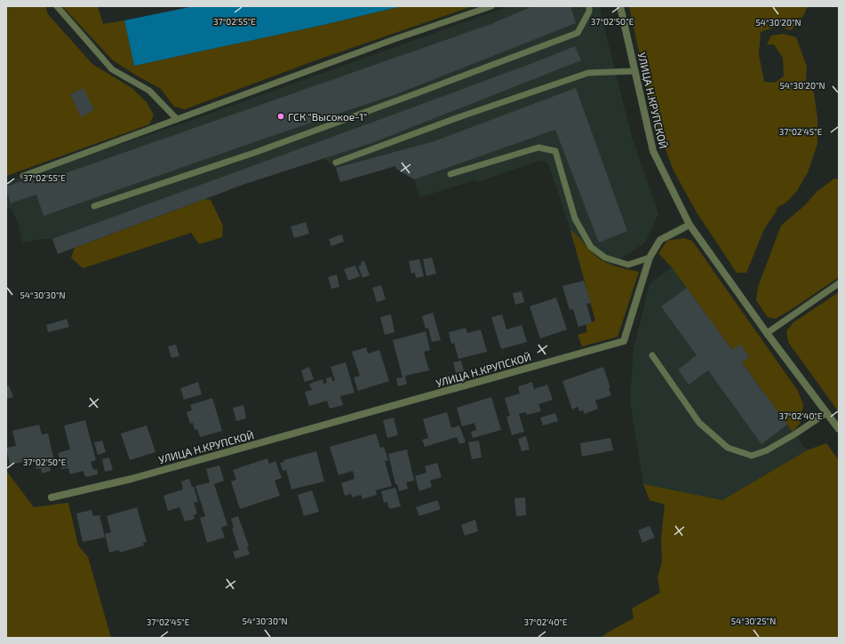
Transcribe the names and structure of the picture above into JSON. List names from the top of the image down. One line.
{"streets":{"street":["УЛИЦА Н.КРУПСКОЙ"]},"places":["ГСК \"Высокое-1\""],"coordinates":["37°02'55\"E","37°02'50\"E","54°30'20\"N","37°02'45\"E","54°30'30\"N","37°02'40\"E","54°30'25\"N"]}
